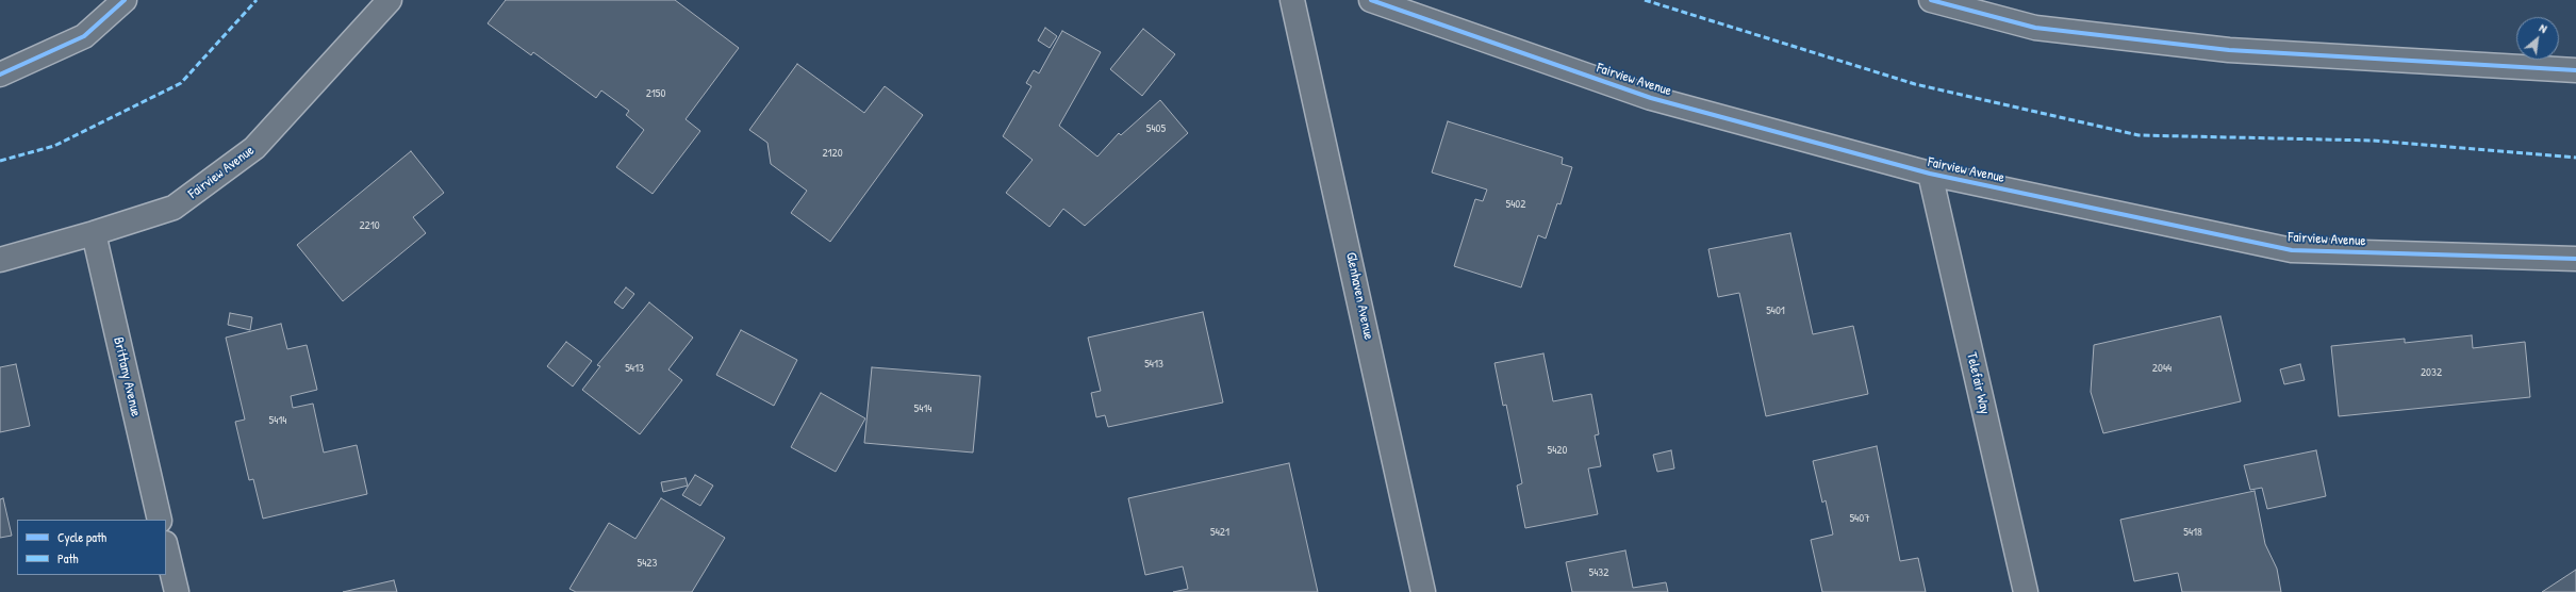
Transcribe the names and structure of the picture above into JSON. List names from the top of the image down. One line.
{"streets":{"street":["Fairview Avenue","Glenhaven Avenue","Brittany Avenue","Telefair Way"]},"crossings":[["Fairview Avenue","Brittany Avenue"],["Fairview Avenue","Telefair Way"]],"house_numbers":["2150","5405","2120","5402","2210","5401","5413","5413","2044","2032","5414","5414","5420","5407","5421","5418","5423","5432"],"legend":["Cycle path","Path"],"north":"top right"}
